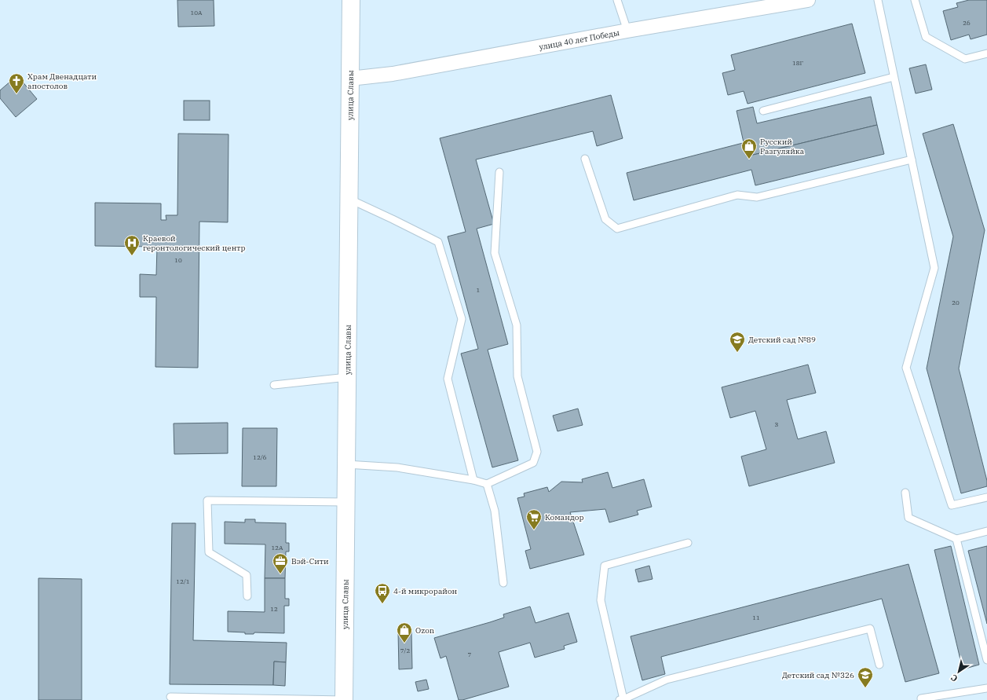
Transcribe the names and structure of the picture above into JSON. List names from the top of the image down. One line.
{"streets":{"main road":["улица Славы"],"street":["улица 40 лет Победы"]},"crossings":[["улица 40 лет Победы","улица Славы"]],"places":{"church":["Храм Двенадцати апостолов"],"shop":["Русский Разгуляйка","Ozon"],"hospital":["Краевой геронтологический центр"],"school or university":["Детский сад №89","Детский сад №326"],"supermarket":["Командор"],"office":["Вэй-Сити"],"bus stop":["4-й микрорайон"]},"house_numbers":["10А","26","18Г","10","1","20","3","12/6","12А","12/1","12","11","7/2","7"],"north":"bottom left"}
